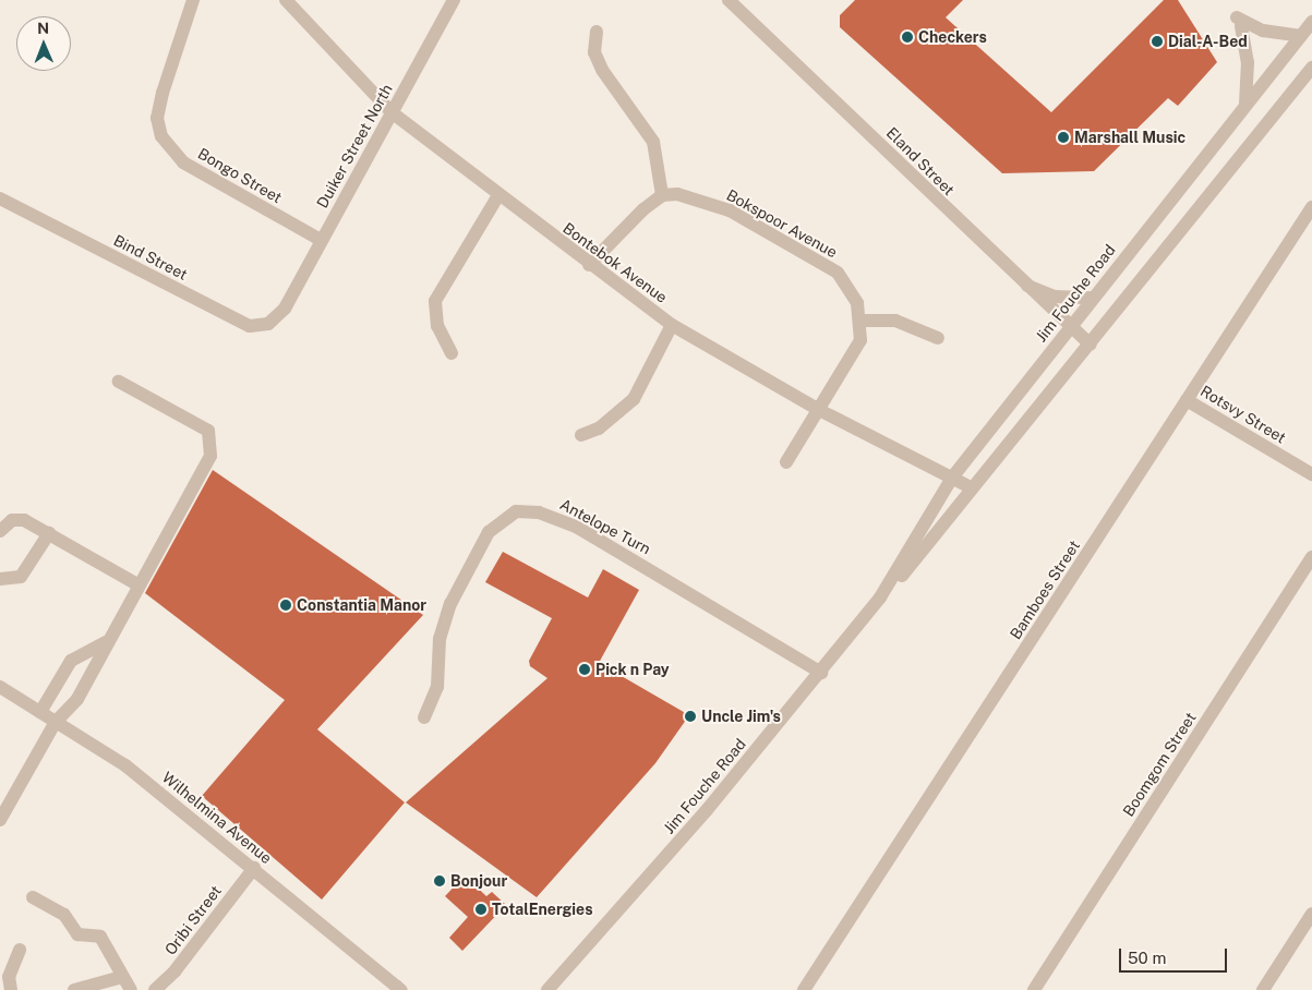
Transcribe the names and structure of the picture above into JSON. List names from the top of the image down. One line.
{"streets":{"street":["Duiker Street North","Eland Street","Bongo Street","Bokspoor Avenue","Bind Street","Bontebok Avenue","Jim Fouche Road","Rotsvy Street","Antelope Turn","Bamboes Street","Boomgom Street","Wilhelmina Avenue","Oribi Street"]},"crossings":[["Duiker Street North","Bongo Street"],["Duiker Street North","Bind Street"],["Duiker Street North","Bontebok Avenue"],["Eland Street","Jim Fouche Road"],["Bontebok Avenue","Jim Fouche Road"],["Jim Fouche Road","Antelope Turn"],["Rotsvy Street","Bamboes Street"],["Wilhelmina Avenue","Oribi Street"]],"places":["Checkers","Dial-A-Bed","Marshall Music","Constantia Manor","Pick n Pay","Uncle Jim's","Bonjour","TotalEnergies"],"scale_bar":"50 m","north":"top"}
